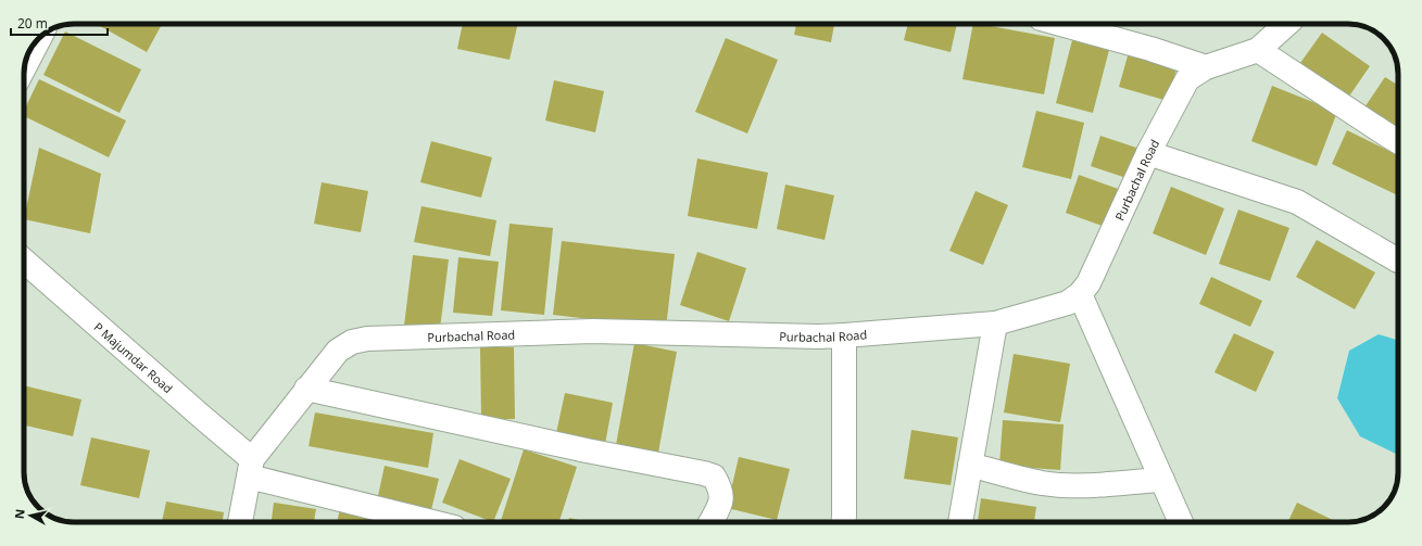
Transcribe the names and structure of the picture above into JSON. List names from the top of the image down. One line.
{"streets":{"street":["Purbachal Road","P Majumdar Road"]},"crossings":[["Purbachal Road","P Majumdar Road"]],"scale_bar":"20 m","north":"left"}
